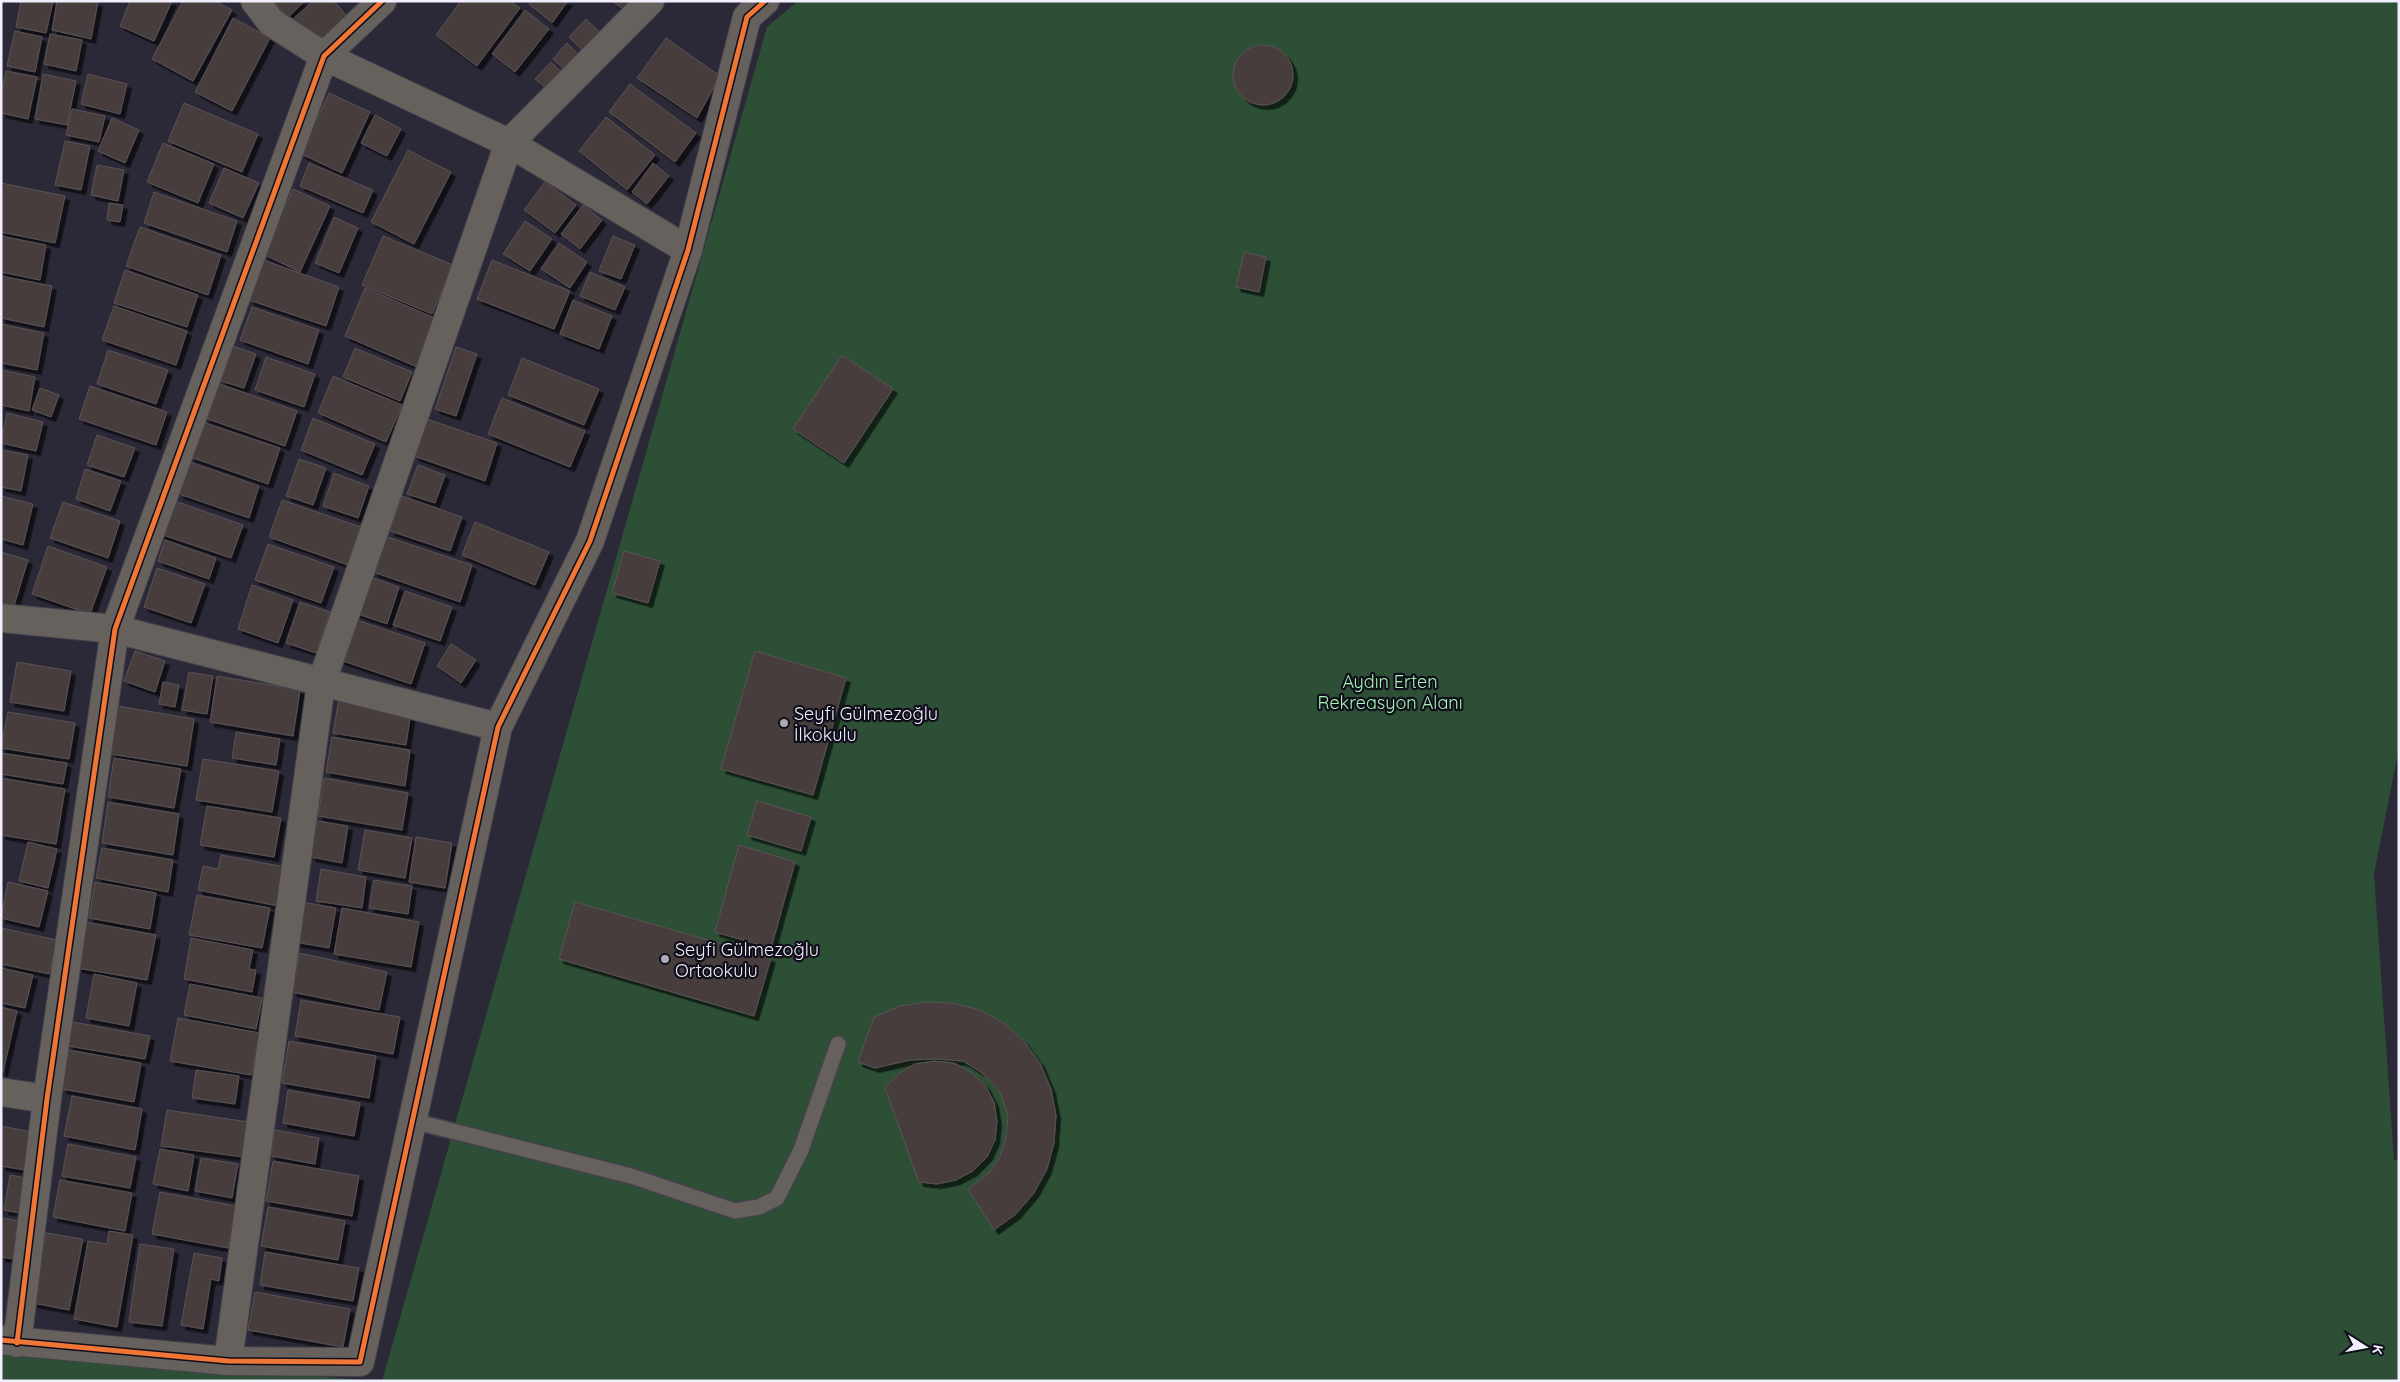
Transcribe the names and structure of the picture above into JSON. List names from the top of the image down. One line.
{"parks":["Aydın Erten Rekreasyon Alanı"],"places":["Seyfi Gülmezoğlu İlkokulu","Seyfi Gülmezoğlu Ortaokulu"],"north":"right"}
